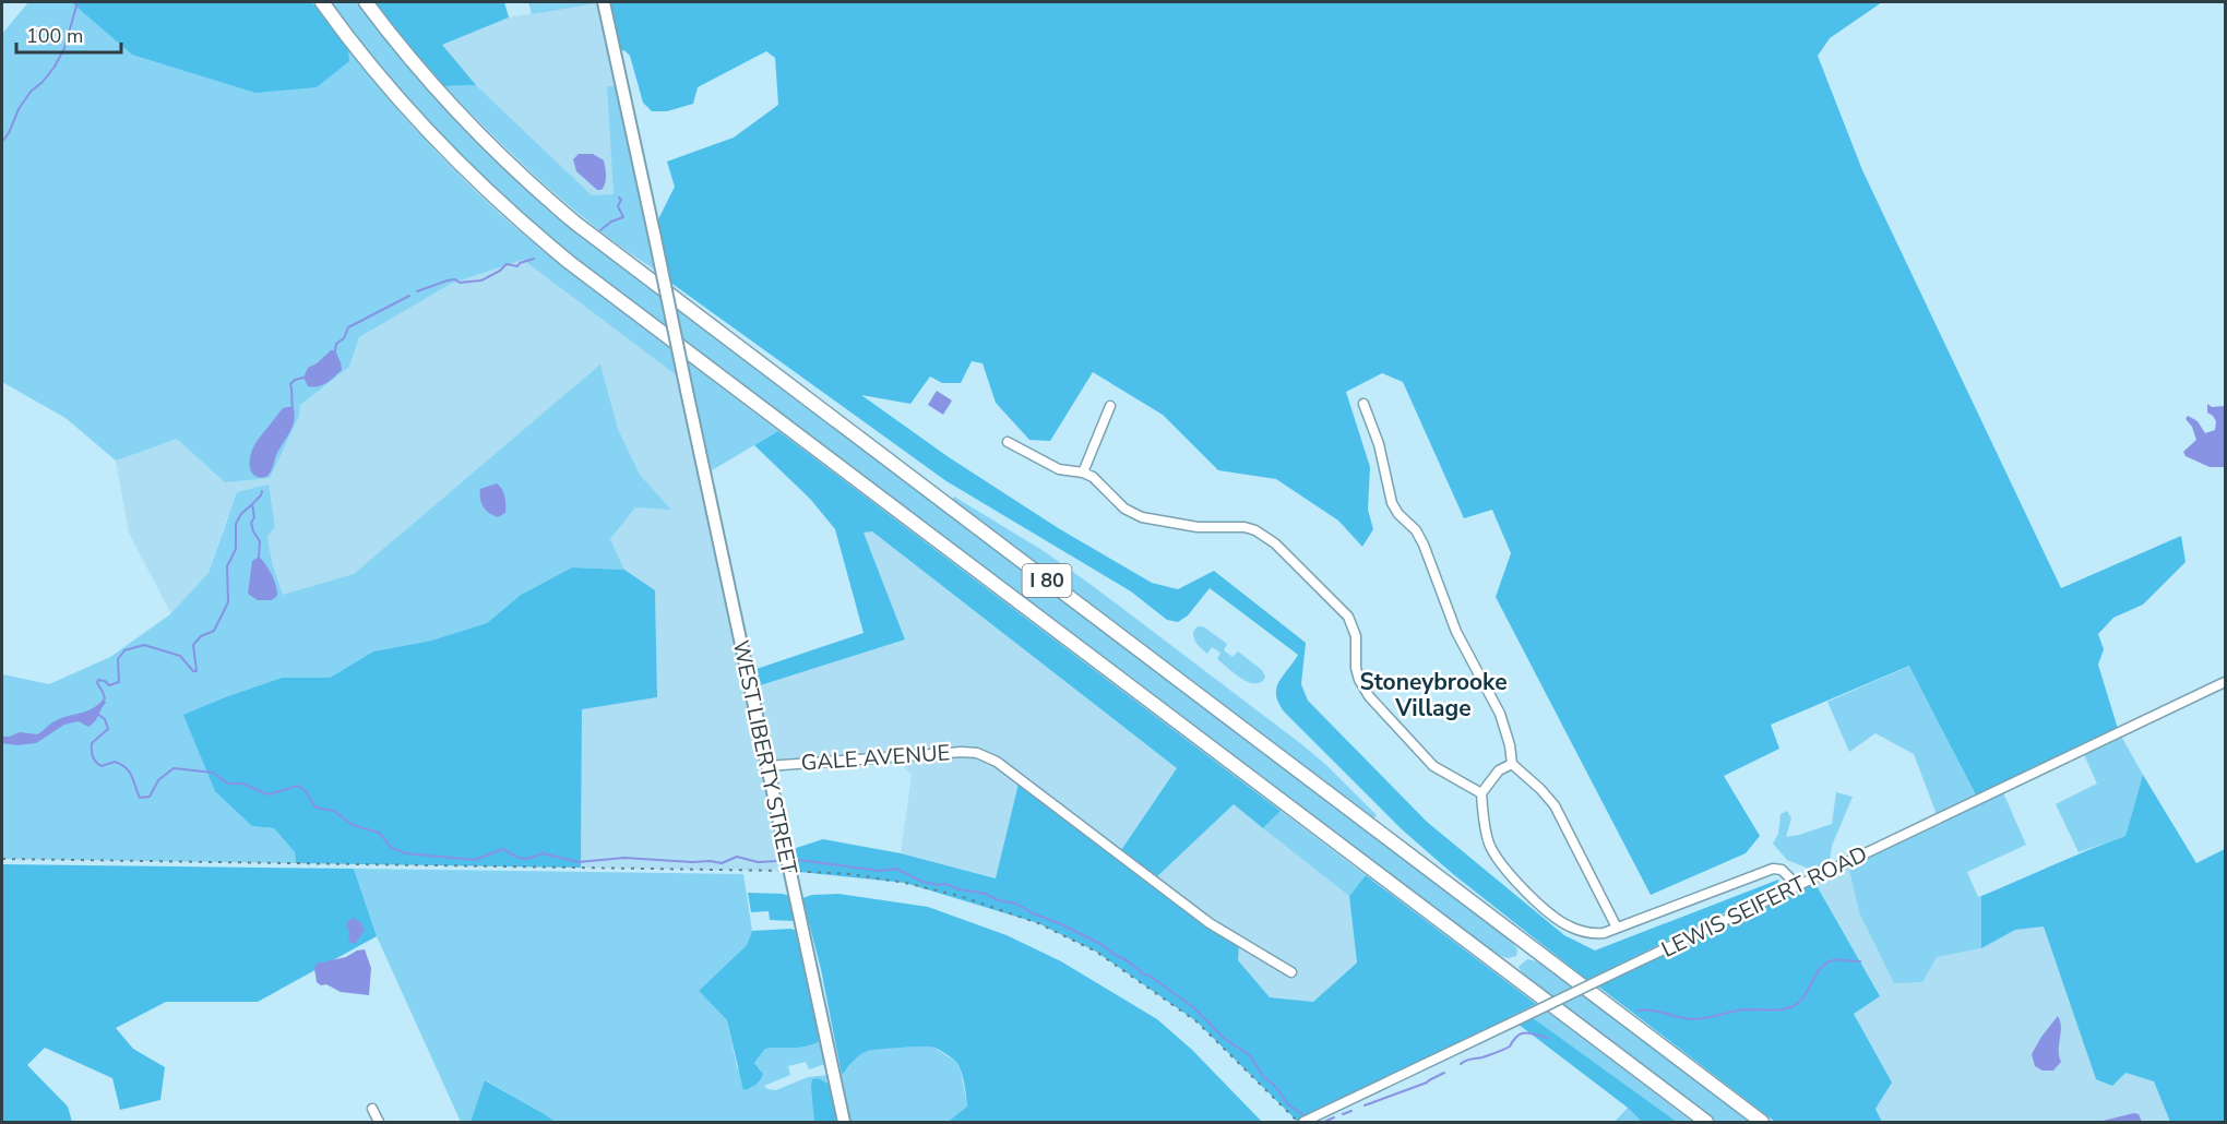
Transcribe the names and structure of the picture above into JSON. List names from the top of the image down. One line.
{"streets":{"highway":["I 80"],"main road":["WEST LIBERTY STREET"],"street":["GALE AVENUE","LEWIS SEIFERT ROAD"]},"crossings":[["WEST LIBERTY STREET","GALE AVENUE"]],"districts":["Stoneybrooke Village"],"scale_bar":"100 m"}
